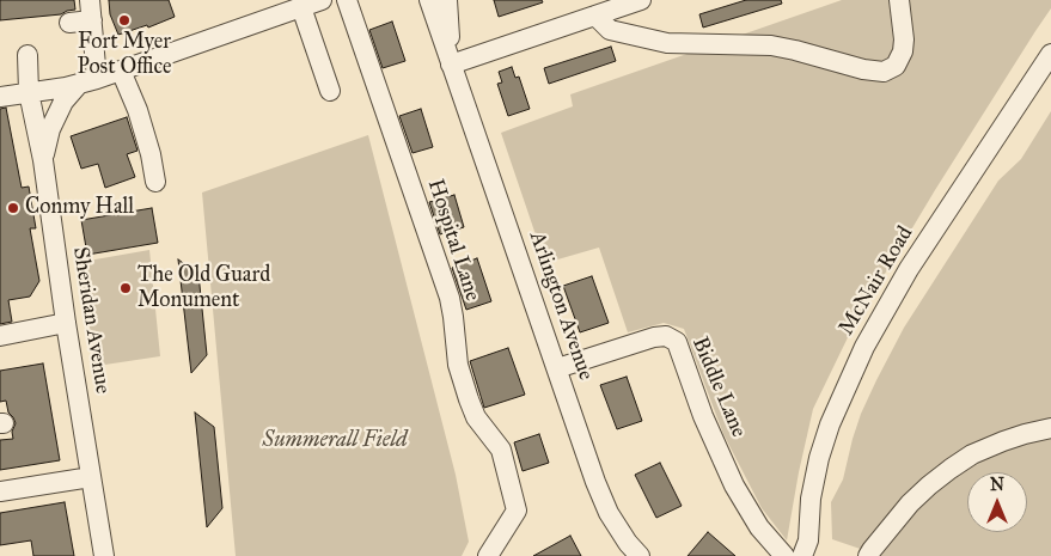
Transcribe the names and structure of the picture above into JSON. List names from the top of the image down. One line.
{"streets":{"street":["Hospital Lane","McNair Road","Arlington Avenue","Sheridan Avenue","Biddle Lane"]},"crossings":[["Arlington Avenue","Biddle Lane"]],"parks":["Summerall Field"],"places":["Fort Myer Post Office","Conmy Hall","The Old Guard Monument"],"north":"top"}
